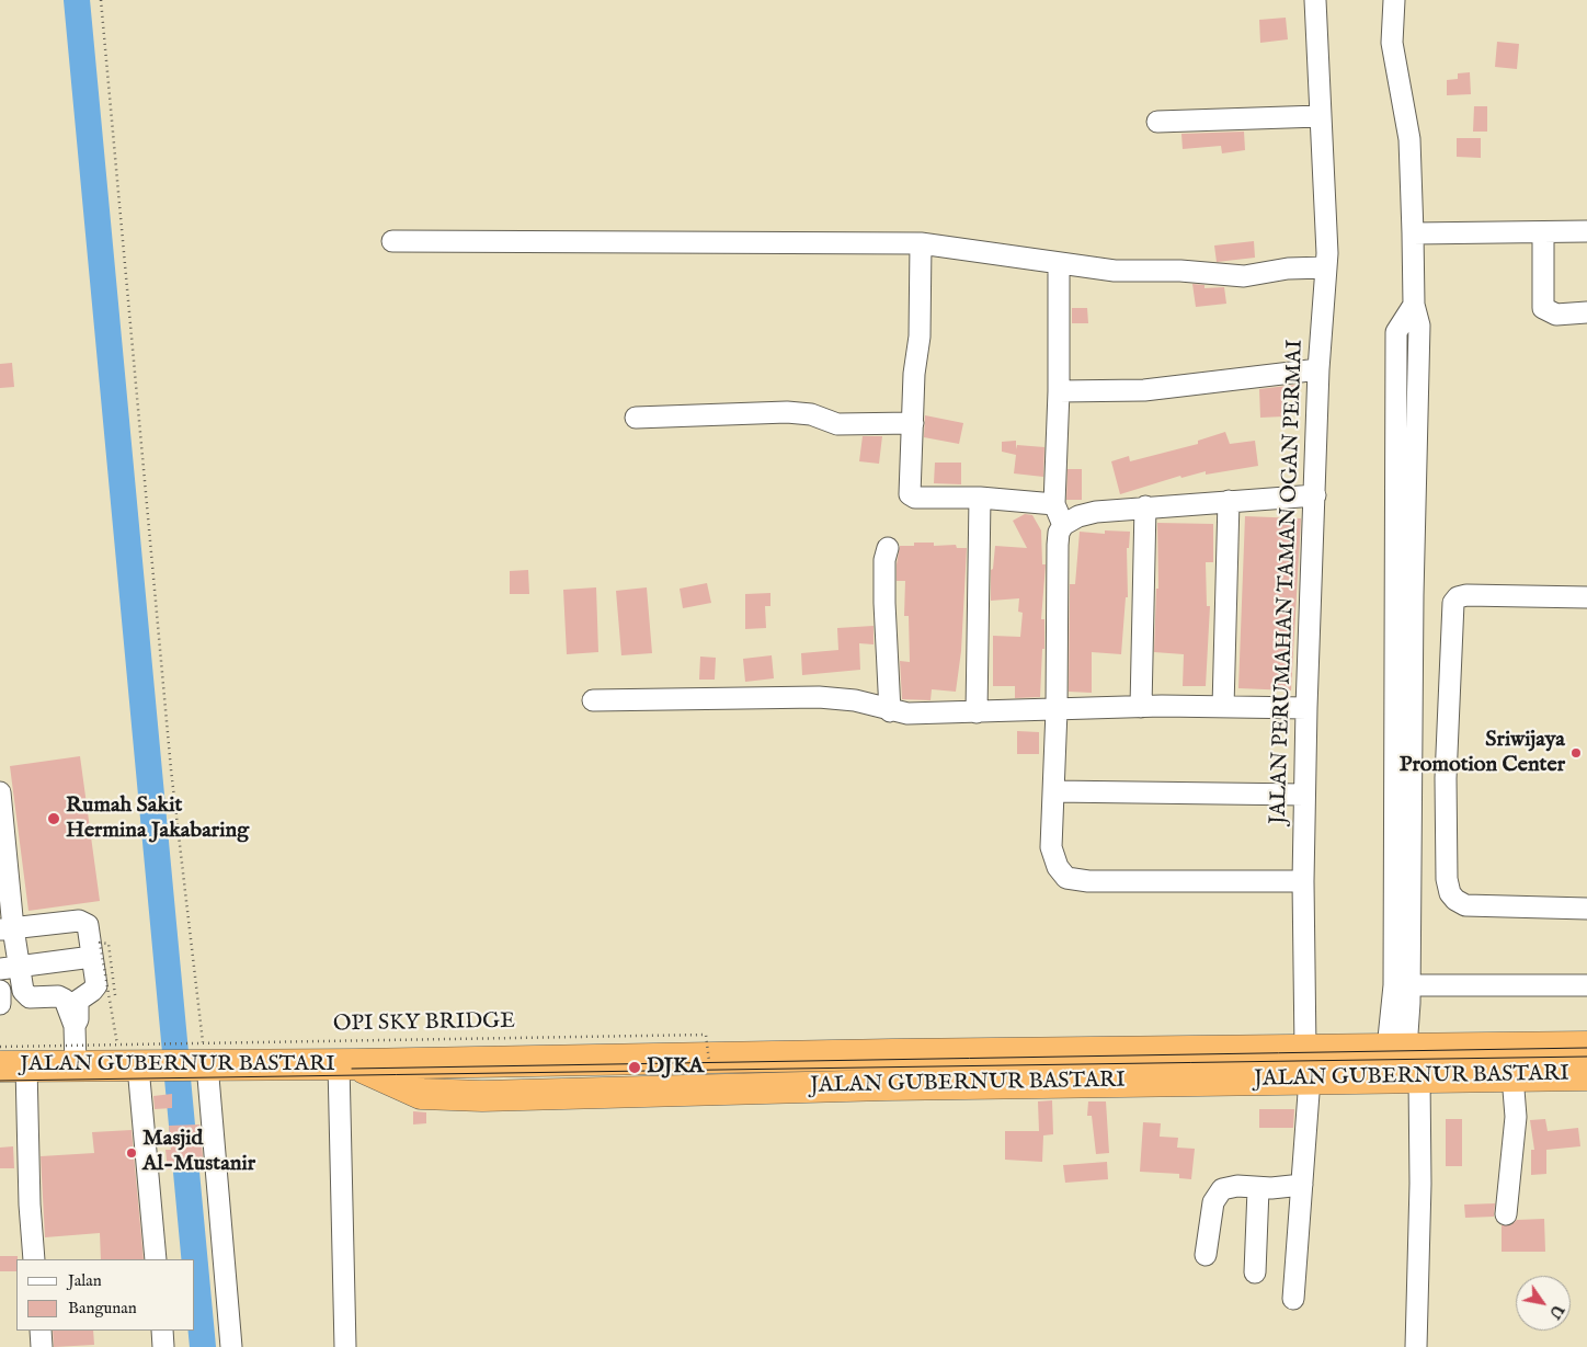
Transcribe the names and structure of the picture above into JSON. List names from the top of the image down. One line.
{"streets":{"highway":["JALAN GUBERNUR BASTARI"],"street":["JALAN PERUMAHAN TAMAN OGAN PERMAI"],"path":["OPI SKY BRIDGE"]},"crossings":[["JALAN PERUMAHAN TAMAN OGAN PERMAI","JALAN GUBERNUR BASTARI"]],"places":["Sriwijaya Promotion Center","Rumah Sakit Hermina Jakabaring","DJKA","Masjid Al-Mustanir"],"legend":["Jalan","Bangunan"],"north":"bottom right"}
